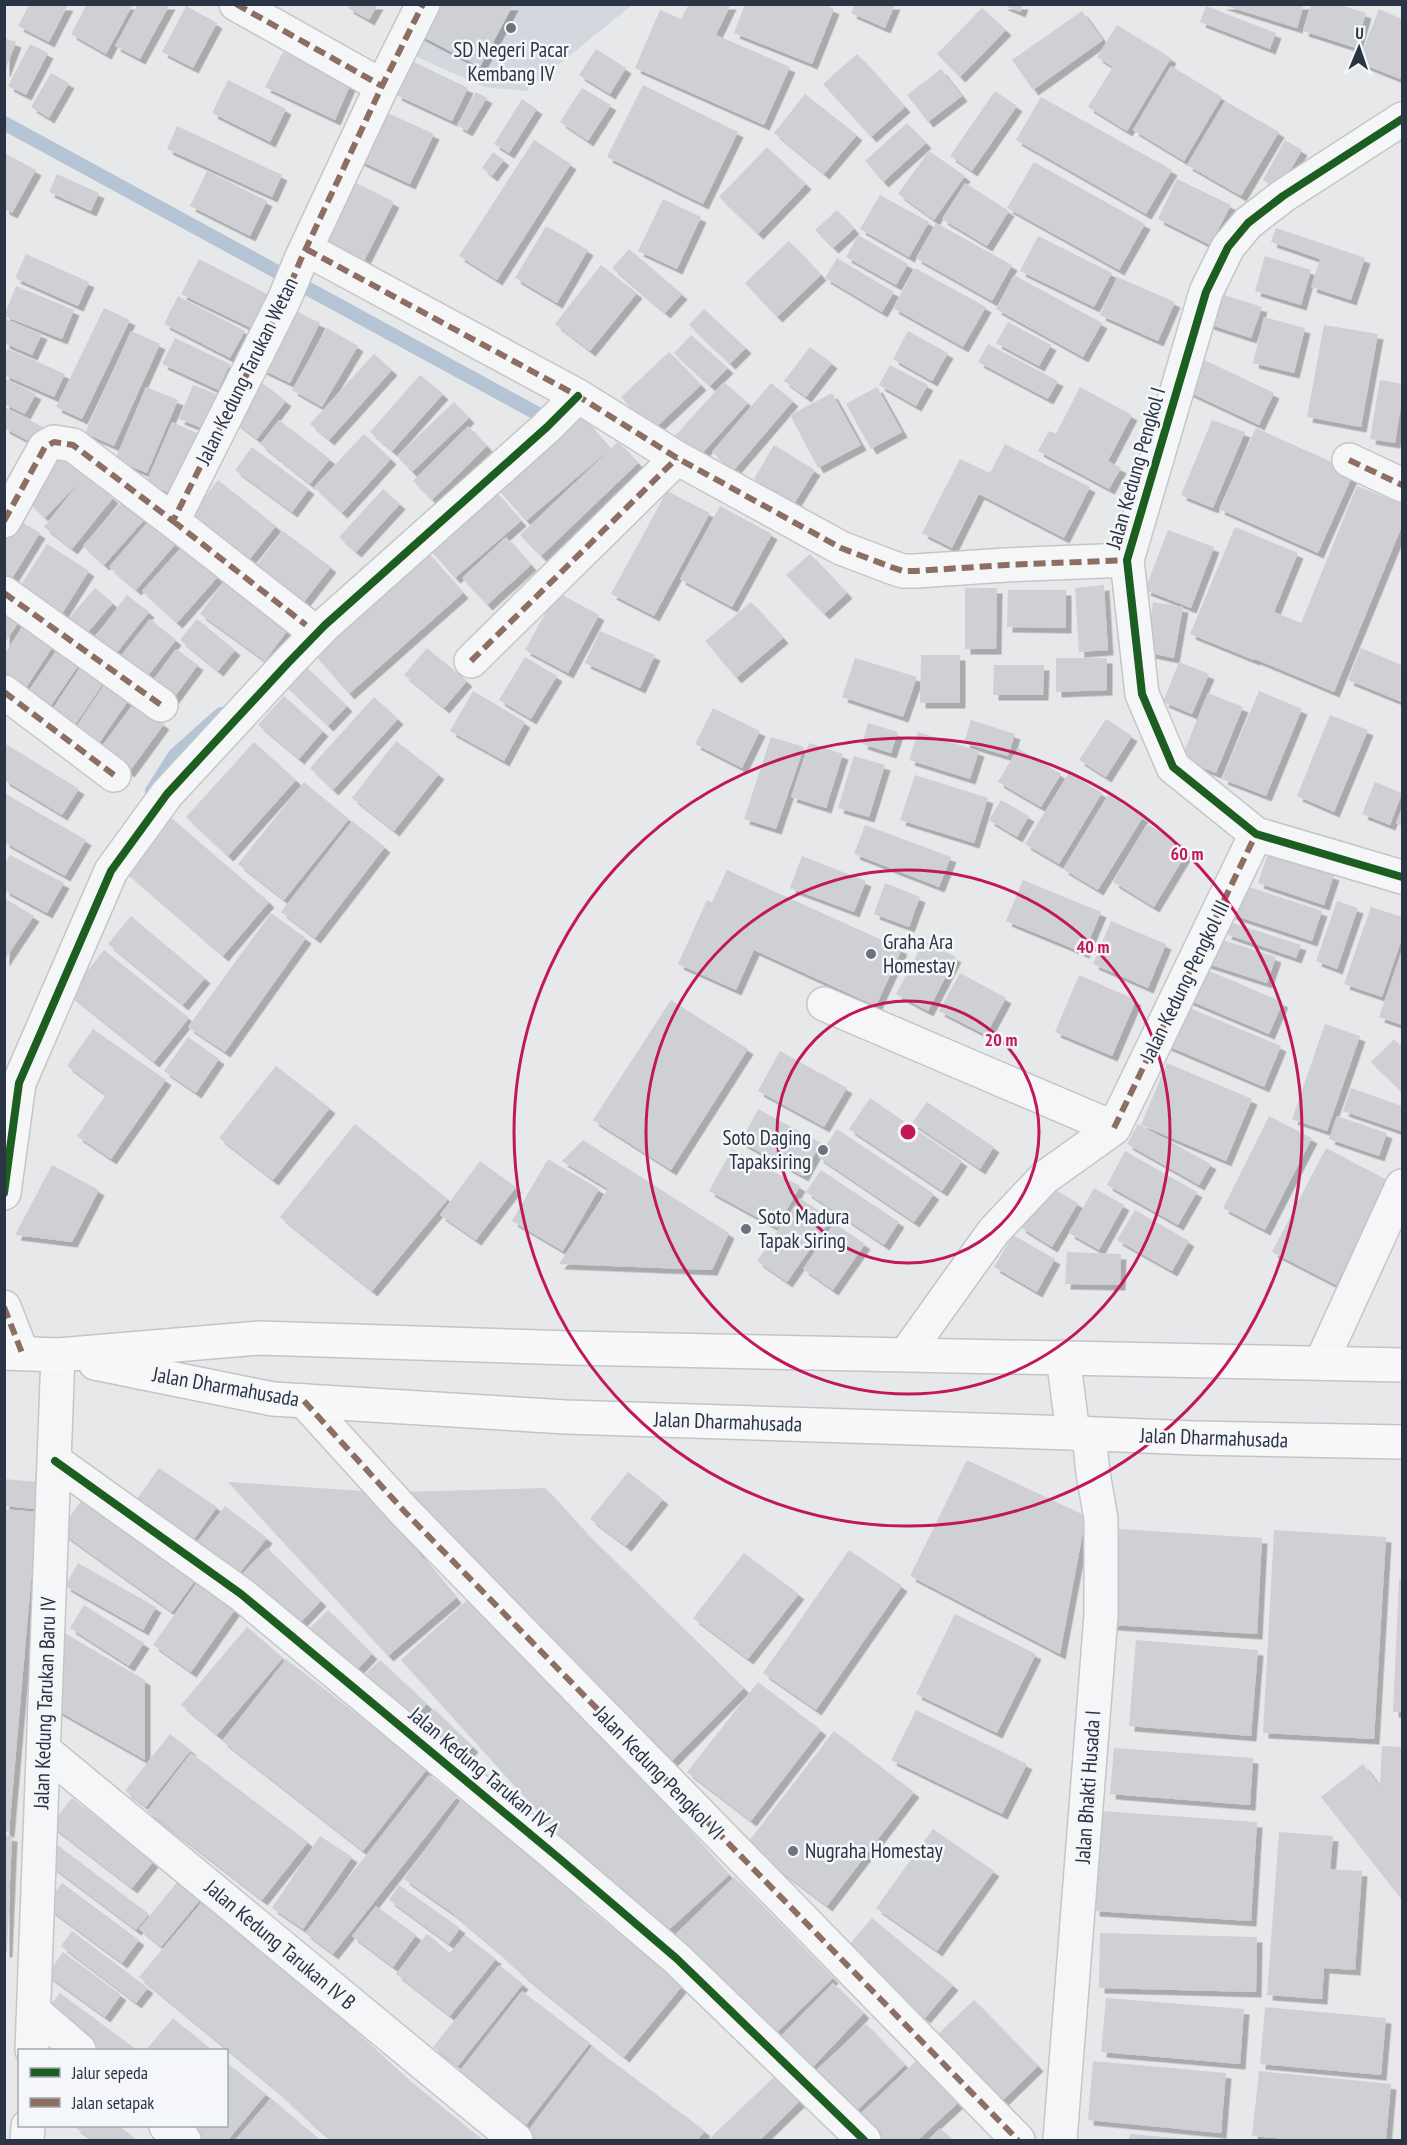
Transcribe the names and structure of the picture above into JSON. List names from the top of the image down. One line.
{"streets":{"main road":["Jalan Dharmahusada"],"street":["Jalan Kedung Tarukan Wetan","Jalan Kedung Pengkol I","Jalan Kedung Pengkol III","Jalan Kedung Tarukan Baru IV","Jalan Kedung Tarukan IV A","Jalan Kedung Pengkol VI","Jalan Bhakti Husada I","Jalan Kedung Tarukan IV B"]},"crossings":[["Jalan Kedung Pengkol I","Jalan Kedung Pengkol III"],["Jalan Kedung Pengkol III","Jalan Dharmahusada"],["Jalan Dharmahusada","Jalan Kedung Tarukan Baru IV"],["Jalan Dharmahusada","Jalan Kedung Pengkol VI"],["Jalan Dharmahusada","Jalan Bhakti Husada I"],["Jalan Kedung Tarukan Baru IV","Jalan Kedung Tarukan IV A"],["Jalan Kedung Tarukan Baru IV","Jalan Kedung Tarukan IV B"]],"places":["SD Negeri Pacar Kembang IV","Graha Ara Homestay","Soto Daging Tapaksiring","Soto Madura Tapak Siring","Nugraha Homestay"],"legend":["Jalur sepeda","Jalan setapak"],"north":"top","rings":["60 m","40 m","20 m"]}
